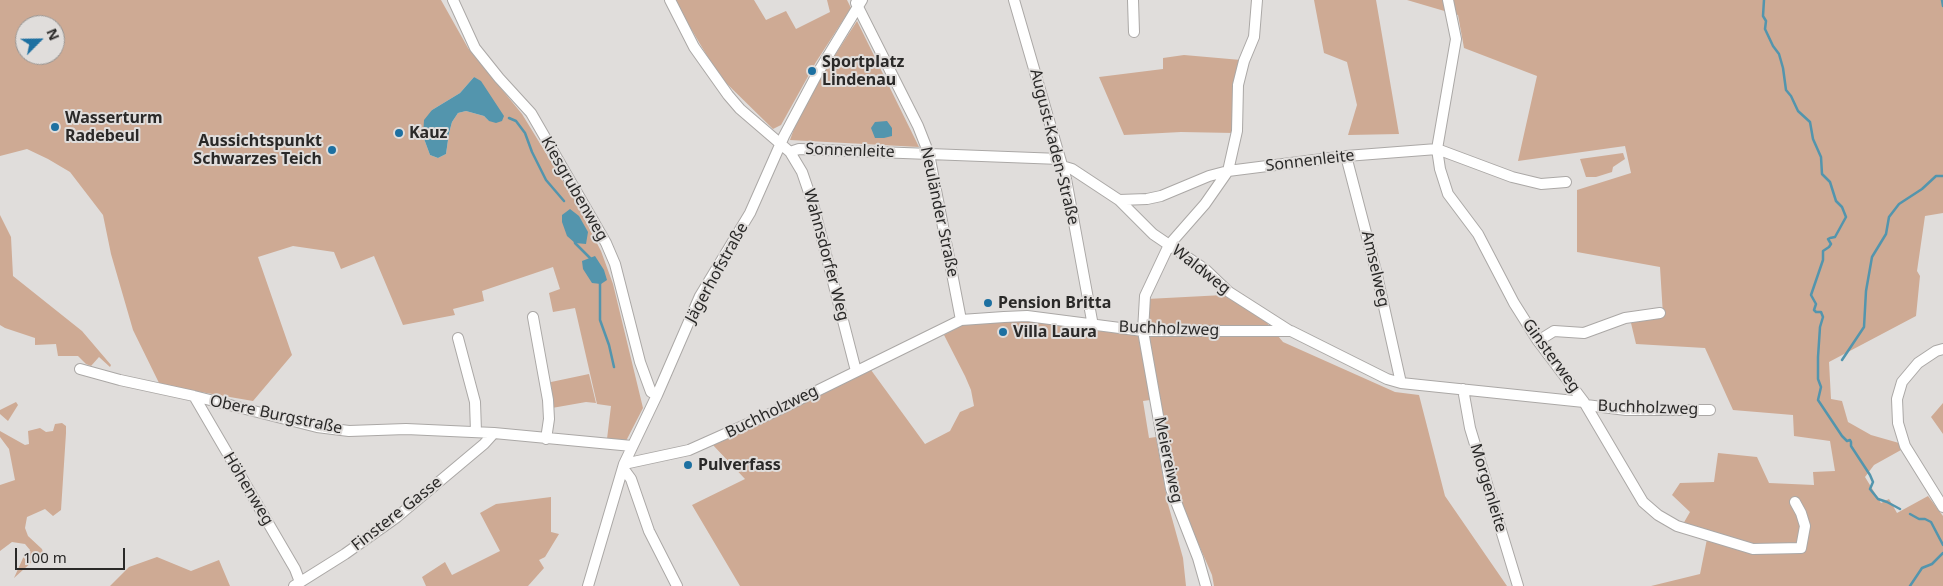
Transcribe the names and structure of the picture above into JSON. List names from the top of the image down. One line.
{"streets":{"street":["August-Kaden-Straße","Sonnenleite","Kiesgrubenweg","Neuländer Straße","Wahnsdorfer Weg","Amselweg","Waldweg","Jägerhofstraße","Buchholzweg","Ginsterweg","Obere Burgstraße","Meiereiweg","Morgenleite","Höhenweg","Finstere Gasse"]},"crossings":[["August-Kaden-Straße","Sonnenleite"],["August-Kaden-Straße","Buchholzweg"],["Sonnenleite","Neuländer Straße"],["Sonnenleite","Wahnsdorfer Weg"],["Sonnenleite","Amselweg"],["Sonnenleite","Waldweg"],["Sonnenleite","Jägerhofstraße"],["Sonnenleite","Ginsterweg"],["Sonnenleite","Meiereiweg"],["Kiesgrubenweg","Jägerhofstraße"],["Neuländer Straße","Jägerhofstraße"],["Neuländer Straße","Buchholzweg"],["Wahnsdorfer Weg","Jägerhofstraße"],["Wahnsdorfer Weg","Buchholzweg"],["Amselweg","Buchholzweg"],["Waldweg","Buchholzweg"],["Waldweg","Meiereiweg"],["Jägerhofstraße","Buchholzweg"],["Jägerhofstraße","Obere Burgstraße"],["Buchholzweg","Ginsterweg"],["Buchholzweg","Meiereiweg"],["Buchholzweg","Morgenleite"],["Obere Burgstraße","Höhenweg"],["Obere Burgstraße","Finstere Gasse"],["Höhenweg","Finstere Gasse"]],"places":["Sportplatz Lindenau","Wasserturm Radebeul","Kauz","Aussichtspunkt Schwarzes Teich","Pension Britta","Villa Laura","Pulverfass"],"scale_bar":"100 m","north":"top right"}
